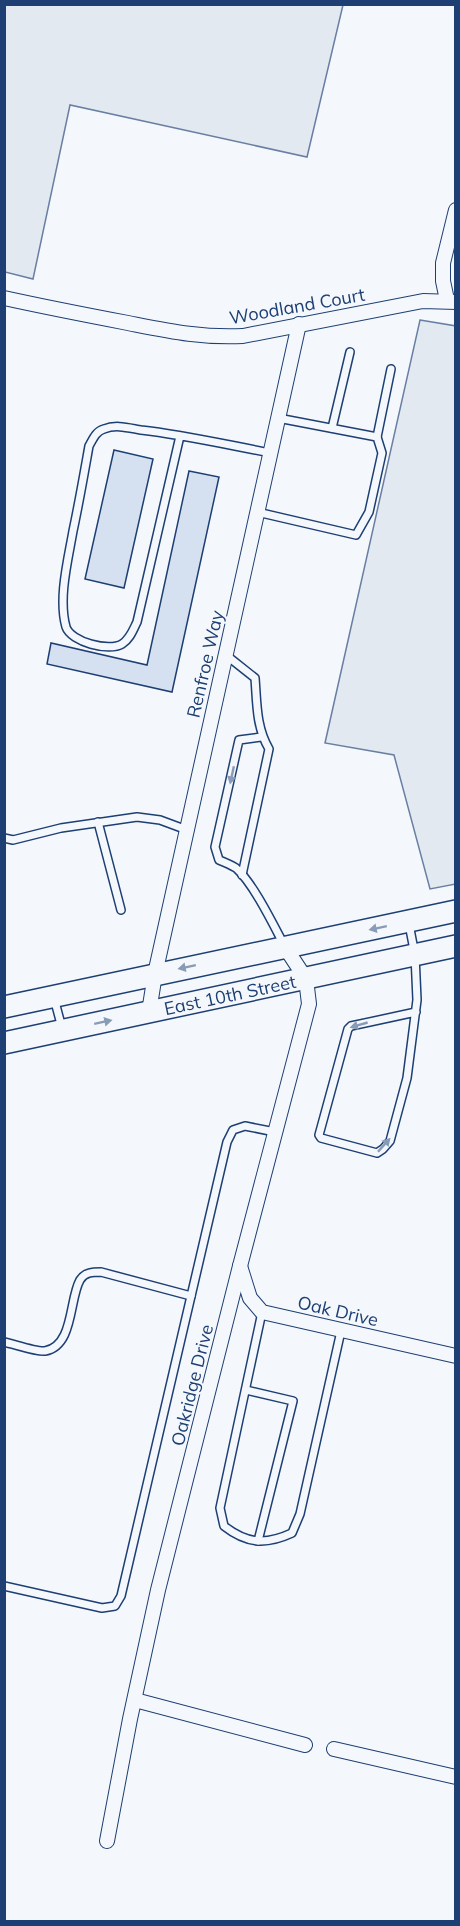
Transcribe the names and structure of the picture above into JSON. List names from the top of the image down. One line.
{"streets":{"main road":["East 10th Street"],"street":["Woodland Court","Renfroe Way","Oak Drive","Oakridge Drive"]},"crossings":[["Woodland Court","Renfroe Way"],["Renfroe Way","East 10th Street"],["East 10th Street","Oakridge Drive"]]}
